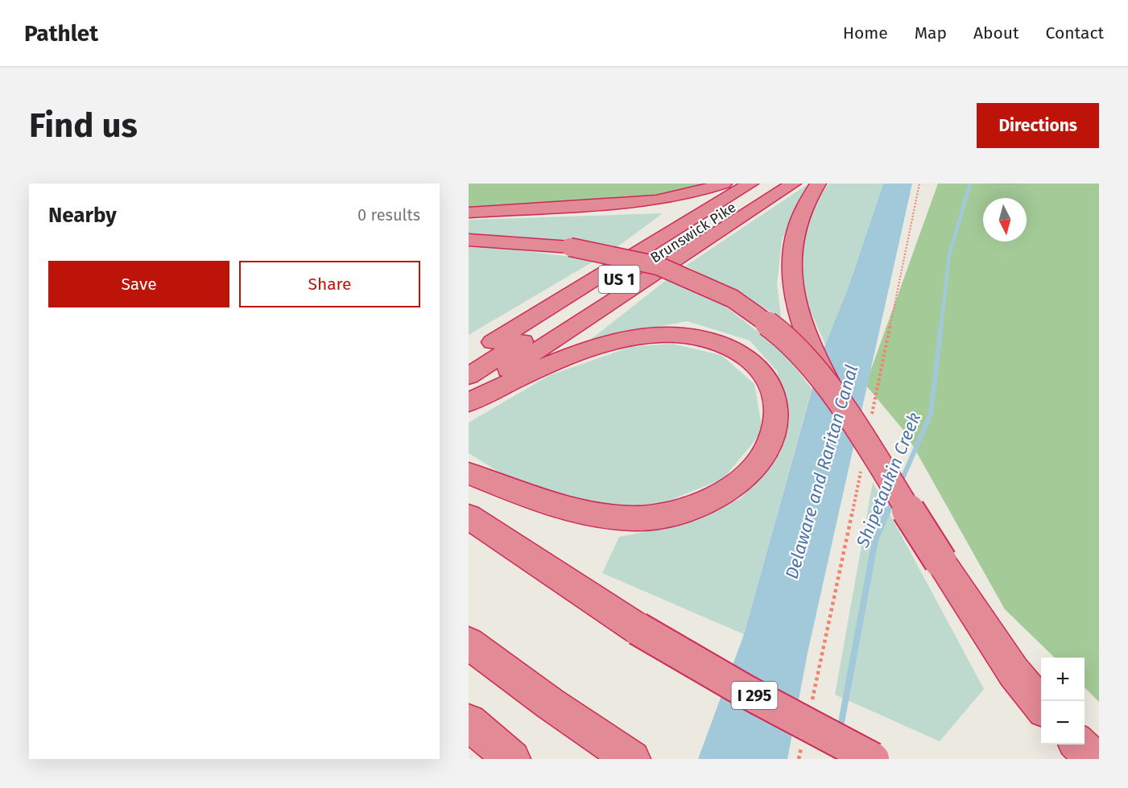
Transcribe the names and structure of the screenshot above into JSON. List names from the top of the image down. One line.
{"streets":{"highway":["Brunswick Pike","US 1","I 295"]},"water":["Delaware and Raritan Canal","Shipetaukin Creek"],"north":"bottom","page":{"header":"Pathlet","nav":["Home","Map","About","Contact"],"buttons":["Directions",["Save","Share"]],"title":"Find us","heading":["Nearby","0 results"],"map_buttons":["+","−"]}}
